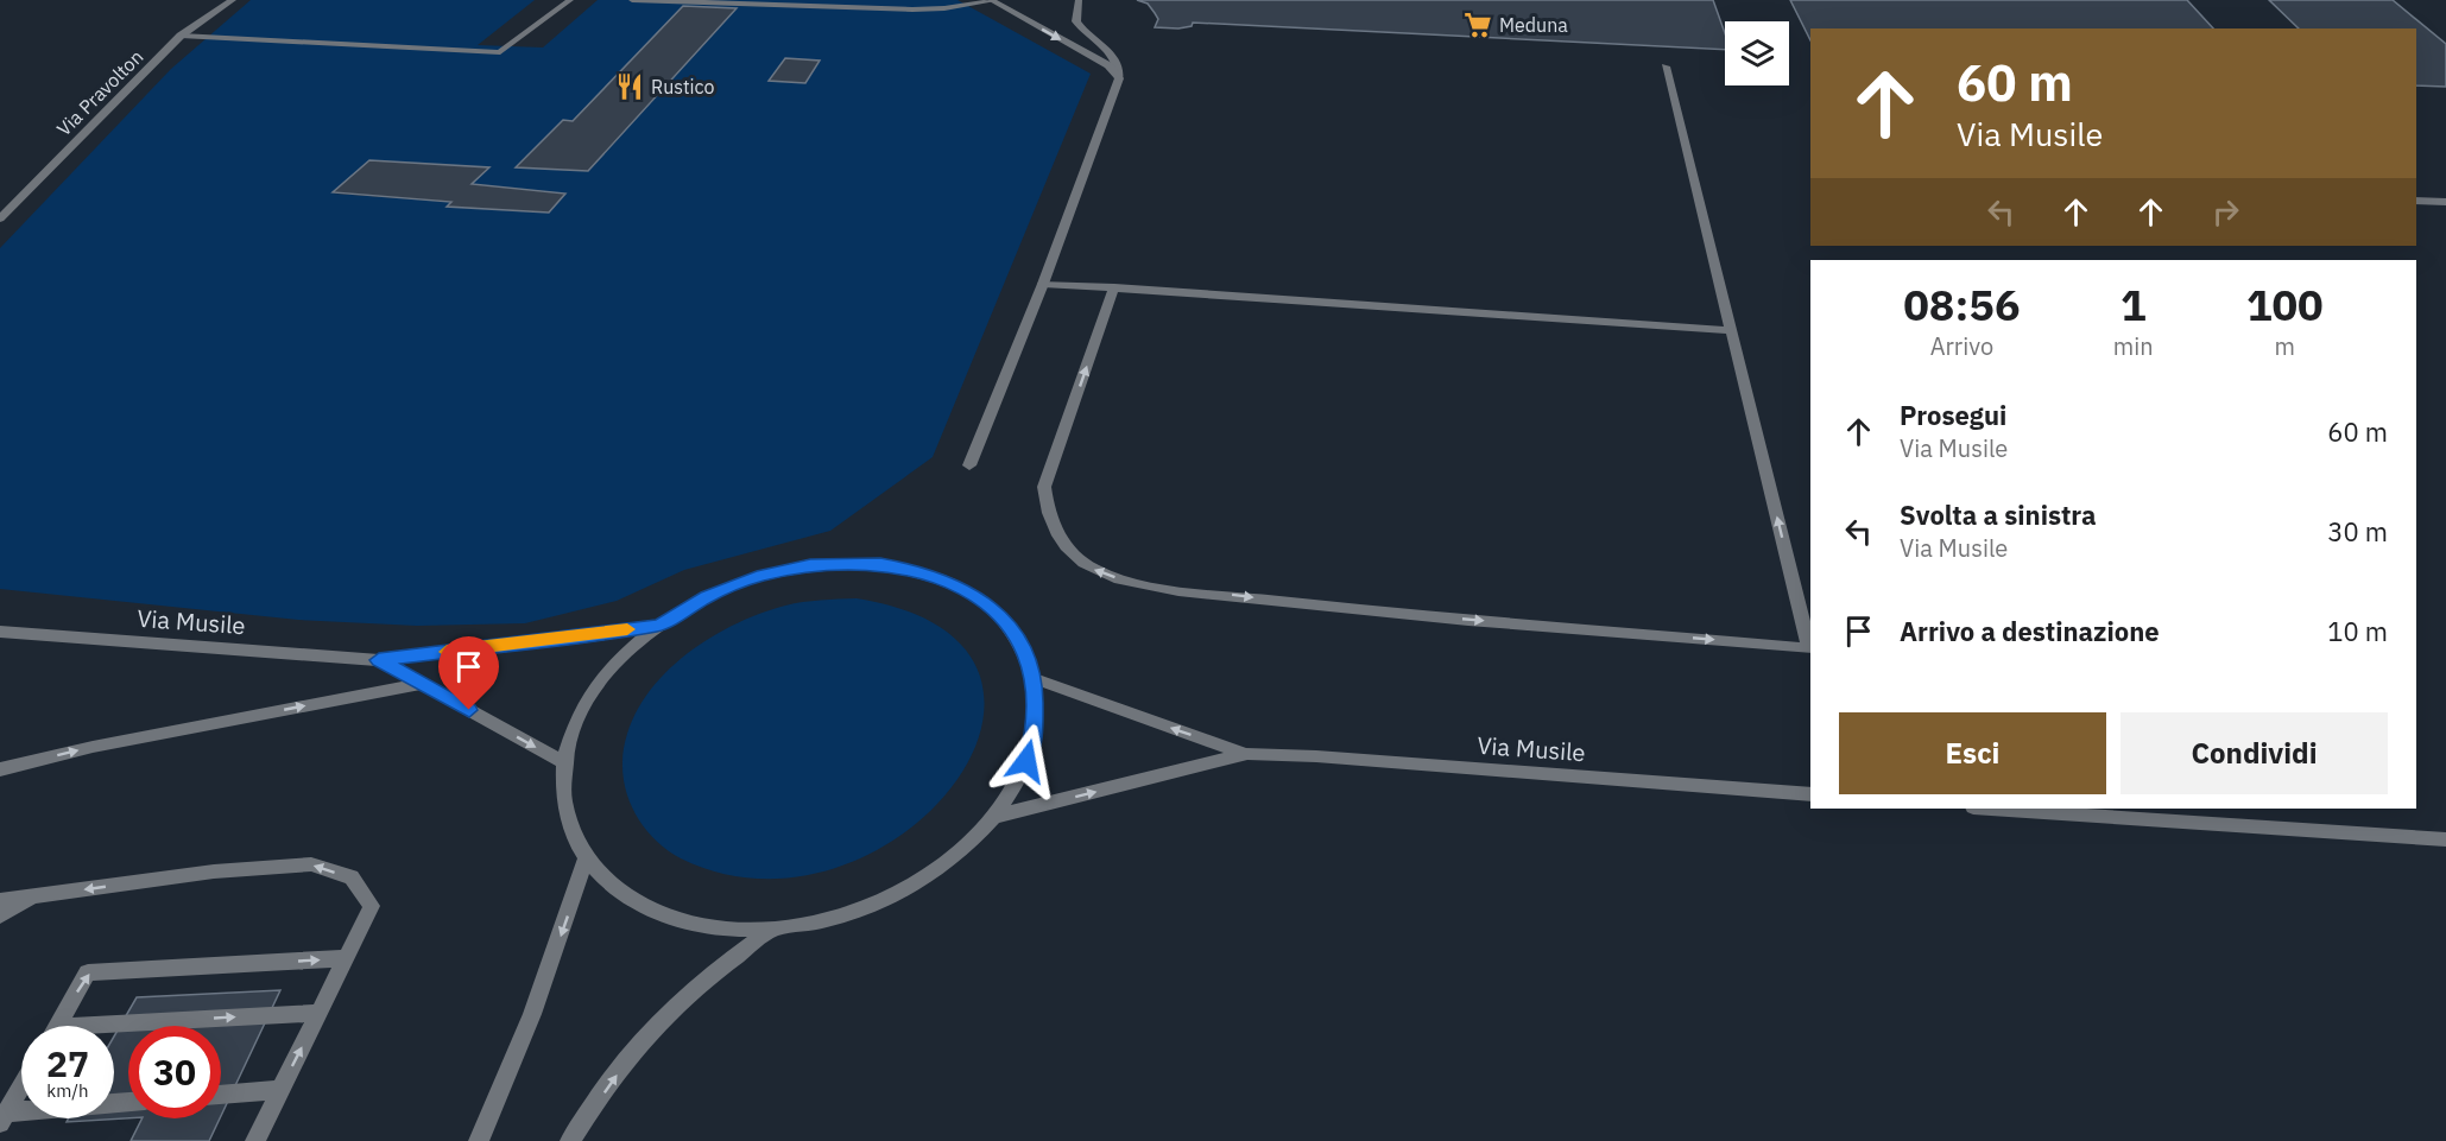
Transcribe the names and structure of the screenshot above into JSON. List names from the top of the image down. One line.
{"streets":{"street":["Via Pravolton","Via Musile"]},"places":{"supermarket":["Meduna"],"restaurant":["Rustico"]},"page":{"turn":["60 m","Via Musile"],"eta":["08:56","Arrivo","1","min","100","m"],"list":[{"name":"Prosegui","note":"Via Musile","value":"60 m"},{"name":"Svolta a sinistra","note":"Via Musile","value":"30 m"},{"name":"Arrivo a destinazione","value":"10 m"}],"buttons":["Esci","Condividi"],"speed":"27 km/h","limit":"30"}}
